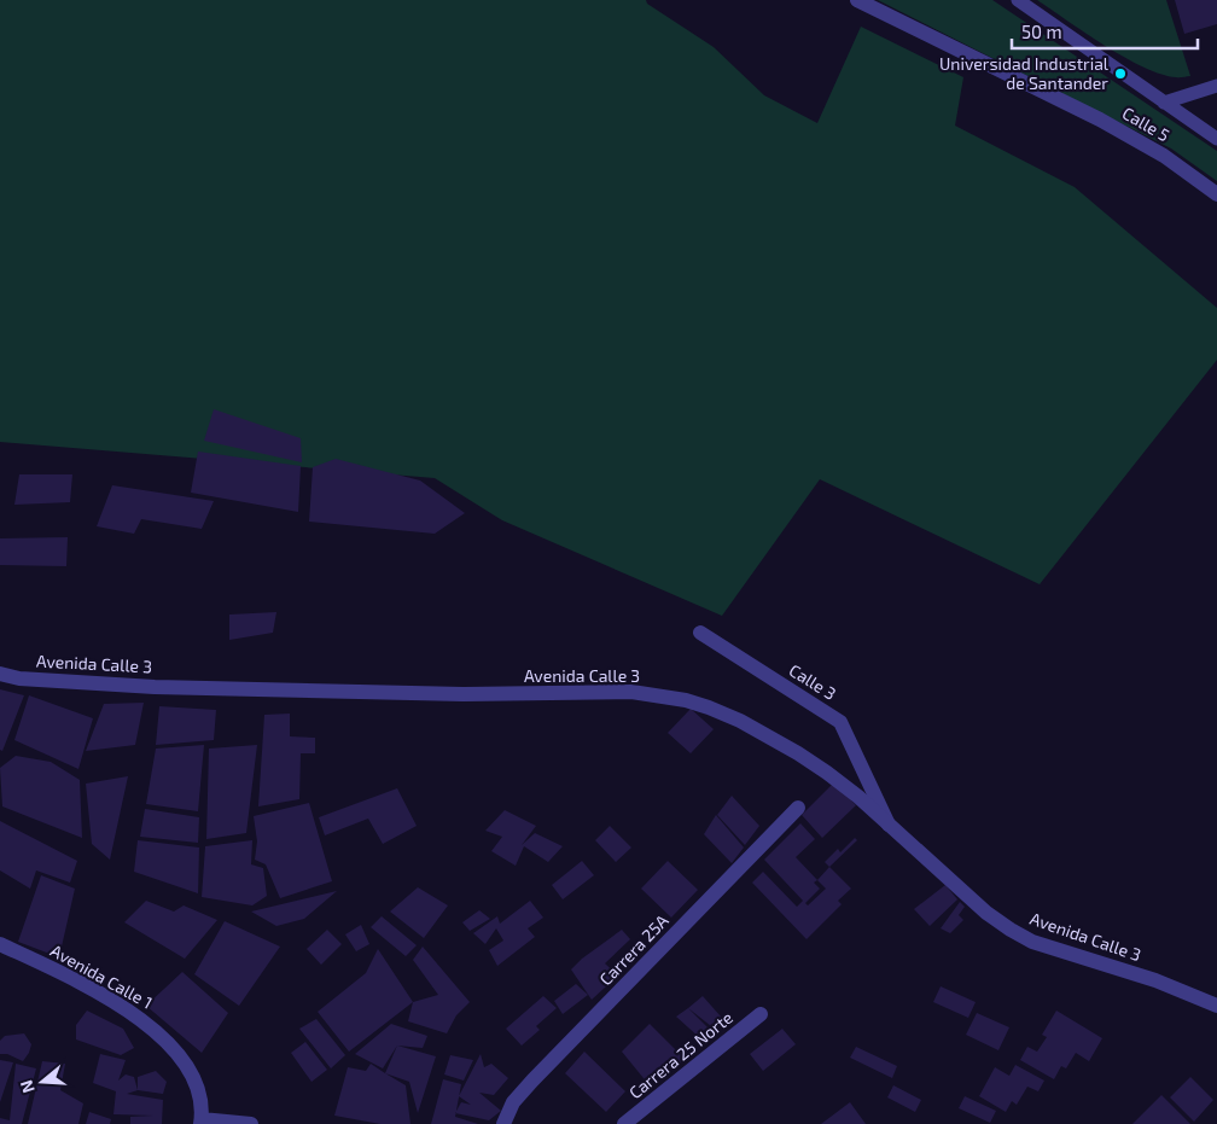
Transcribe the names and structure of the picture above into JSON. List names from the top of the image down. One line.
{"streets":{"street":["Calle 5","Avenida Calle 3","Calle 3","Carrera 25A","Avenida Calle 1","Carrera 25 Norte"]},"crossings":[["Avenida Calle 3","Calle 3"]],"places":["Universidad Industrial de Santander"],"scale_bar":"50 m","north":"left"}
